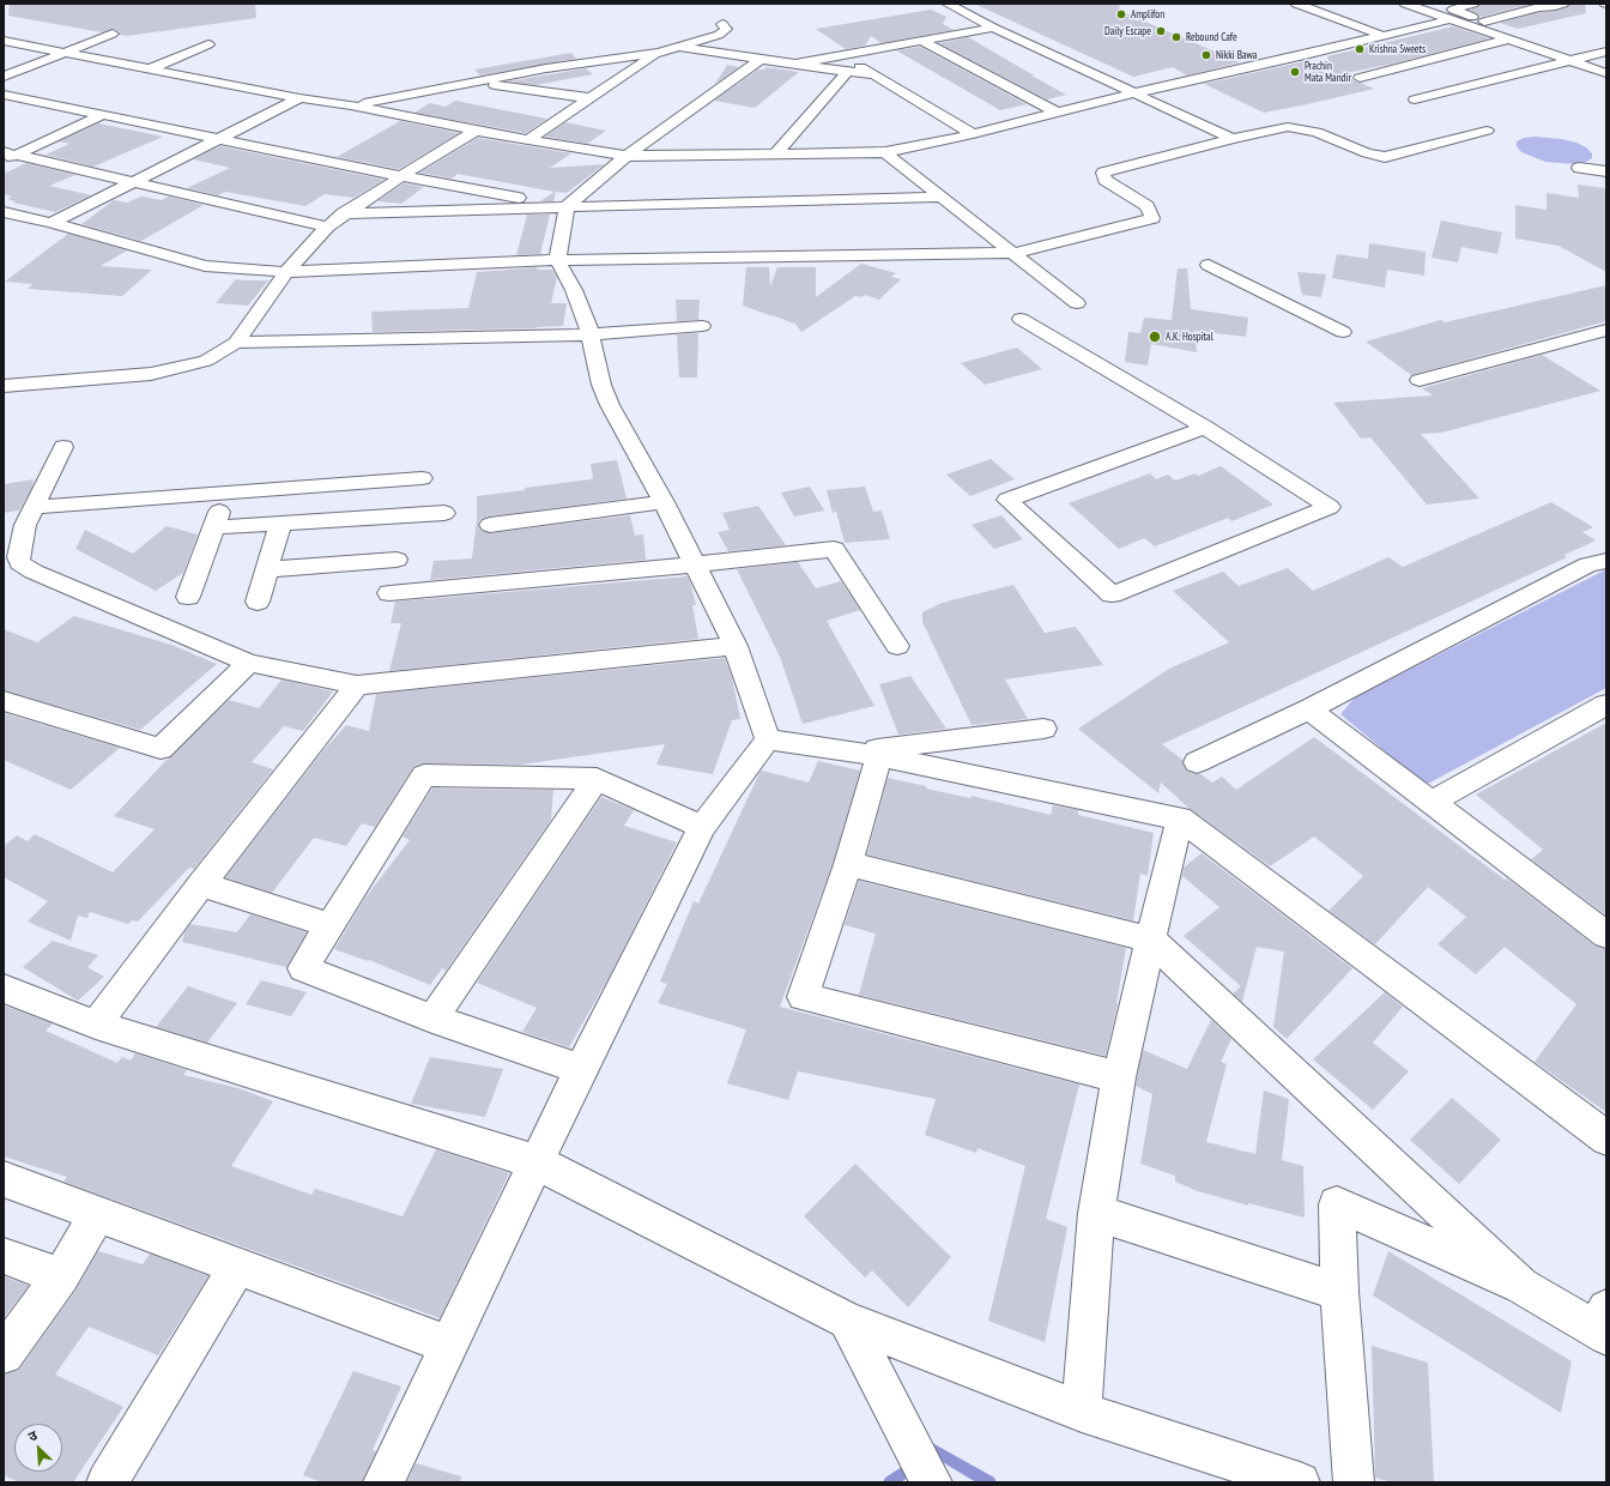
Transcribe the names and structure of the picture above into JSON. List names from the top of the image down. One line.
{"places":["Amplifon","Daily Escape","Rebound Cafe","Krishna Sweets","Nikki Bawa","Prachin Mata Mandir","A.K. Hospital"],"north":"top left"}
